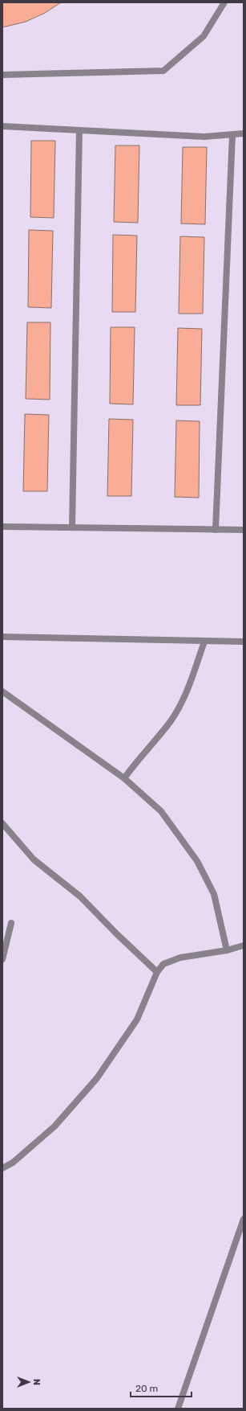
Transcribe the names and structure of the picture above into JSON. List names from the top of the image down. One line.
{"scale_bar":"20 m","north":"right"}
